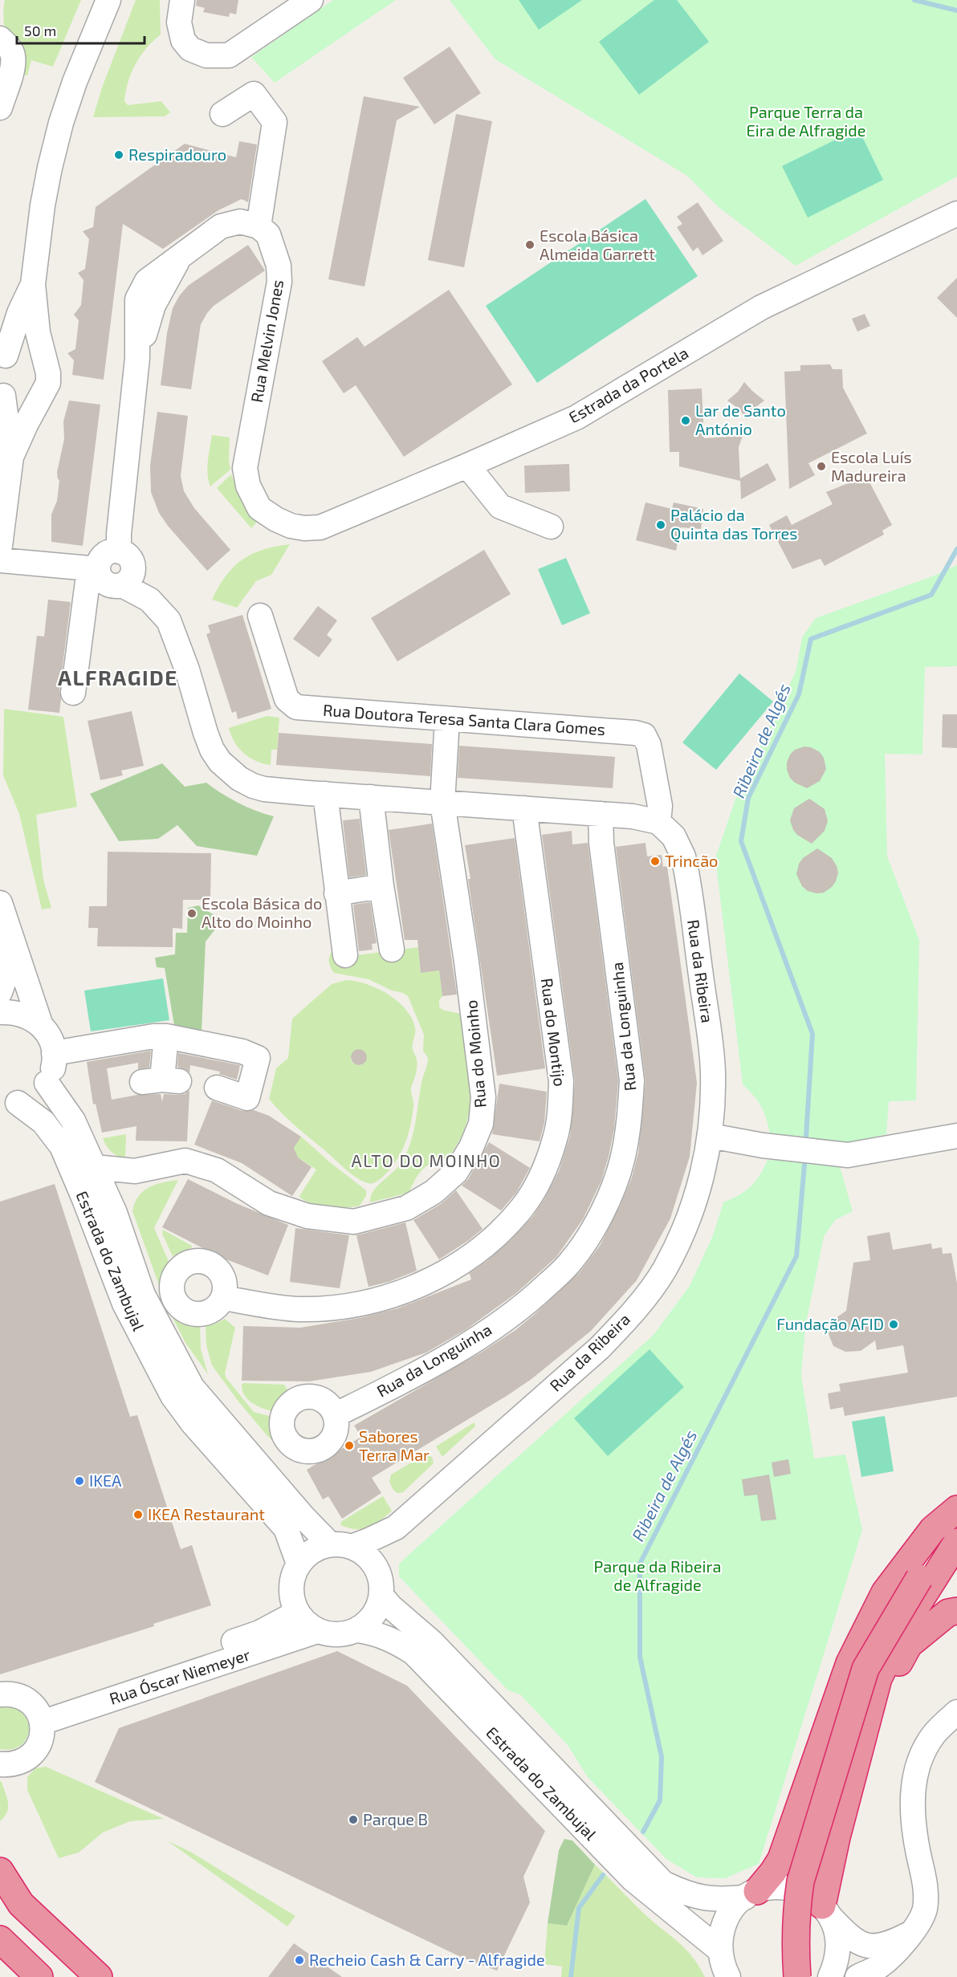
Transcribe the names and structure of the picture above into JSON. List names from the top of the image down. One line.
{"streets":{"street":["Rua Melvin Jones","Estrada da Portela","Rua Doutora Teresa Santa Clara Gomes","Rua da Ribeira","Rua da Longuinha","Rua do Montijo","Rua do Moinho","Estrada do Zambujal","Rua Óscar Niemeyer"]},"crossings":[["Rua Melvin Jones","Estrada da Portela"],["Rua Doutora Teresa Santa Clara Gomes","Rua da Ribeira"],["Rua Doutora Teresa Santa Clara Gomes","Rua do Moinho"],["Rua da Ribeira","Estrada do Zambujal"],["Rua da Ribeira","Rua Óscar Niemeyer"],["Rua do Moinho","Estrada do Zambujal"],["Estrada do Zambujal","Rua Óscar Niemeyer"]],"districts":["ALFRAGIDE","ALTO DO MOINHO"],"water":["Ribeira de Algés"],"parks":["Parque Terra da Eira de Alfragide","Parque da Ribeira de Alfragide"],"places":["Respiradouro","Escola Básica Almeida Garrett","Lar de Santo António","Escola Luís Madureira","Palácio da Quinta das Torres","Trincão","Escola Básica do Alto do Moinho","Fundação AFID","Sabores Terra Mar","IKEA","IKEA Restaurant","Parque B","Recheio Cash & Carry - Alfragide"],"scale_bar":"50 m"}
